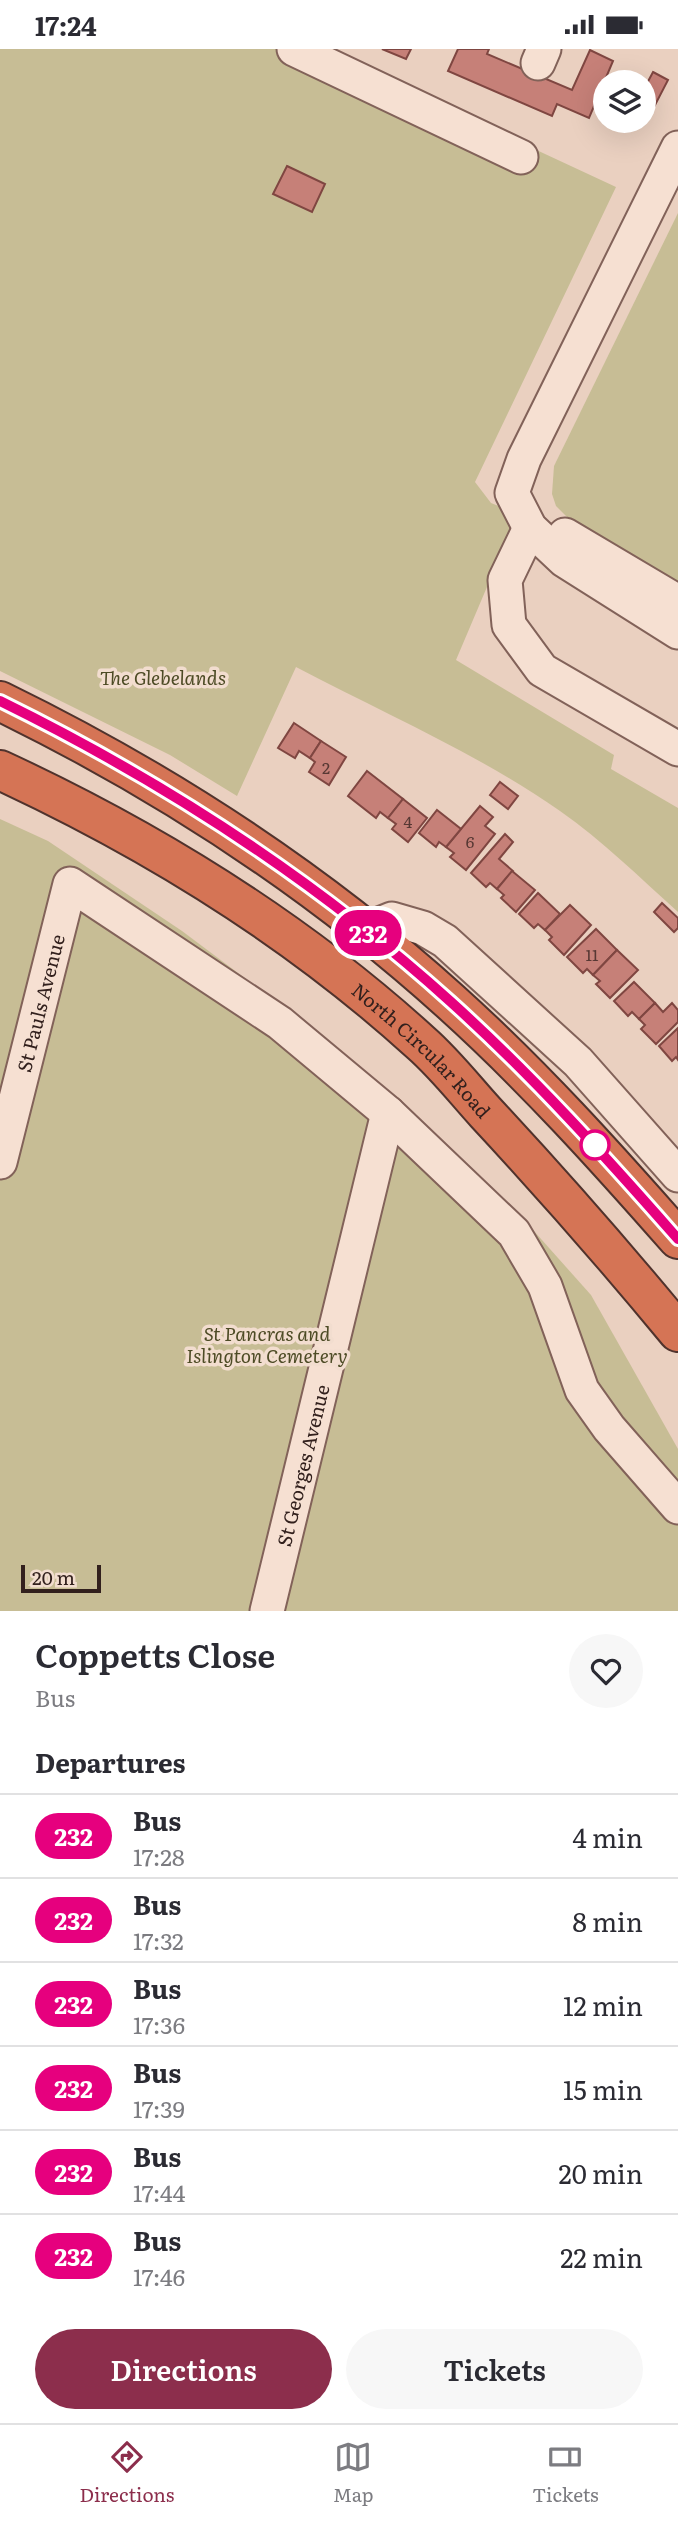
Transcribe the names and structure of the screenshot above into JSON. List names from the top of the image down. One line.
{"streets":{"highway":["North Circular Road"],"street":["St Pauls Avenue","St Georges Avenue"]},"crossings":[["St Pauls Avenue","St Georges Avenue"]],"parks":["The Glebelands","St Pancras and Islington Cemetery"],"lines":["bus line 232"],"house_numbers":["2","4","6","11"],"scale_bar":"20 m","page":{"status":"17:24","on_map":"232","scale":"20 m","heading":[["Coppetts Close","Bus"],"Departures"],"list":[{"mark":"232","name":"Bus","note":"17:28","value":"4 min"},{"mark":"232","name":"Bus","note":"17:32","value":"8 min"},{"mark":"232","name":"Bus","note":"17:36","value":"12 min"},{"mark":"232","name":"Bus","note":"17:39","value":"15 min"},{"mark":"232","name":"Bus","note":"17:44","value":"20 min"},{"mark":"232","name":"Bus","note":"17:46","value":"22 min"}],"buttons":["Directions","Tickets"],"tabs":["Directions","Map","Tickets"]}}
